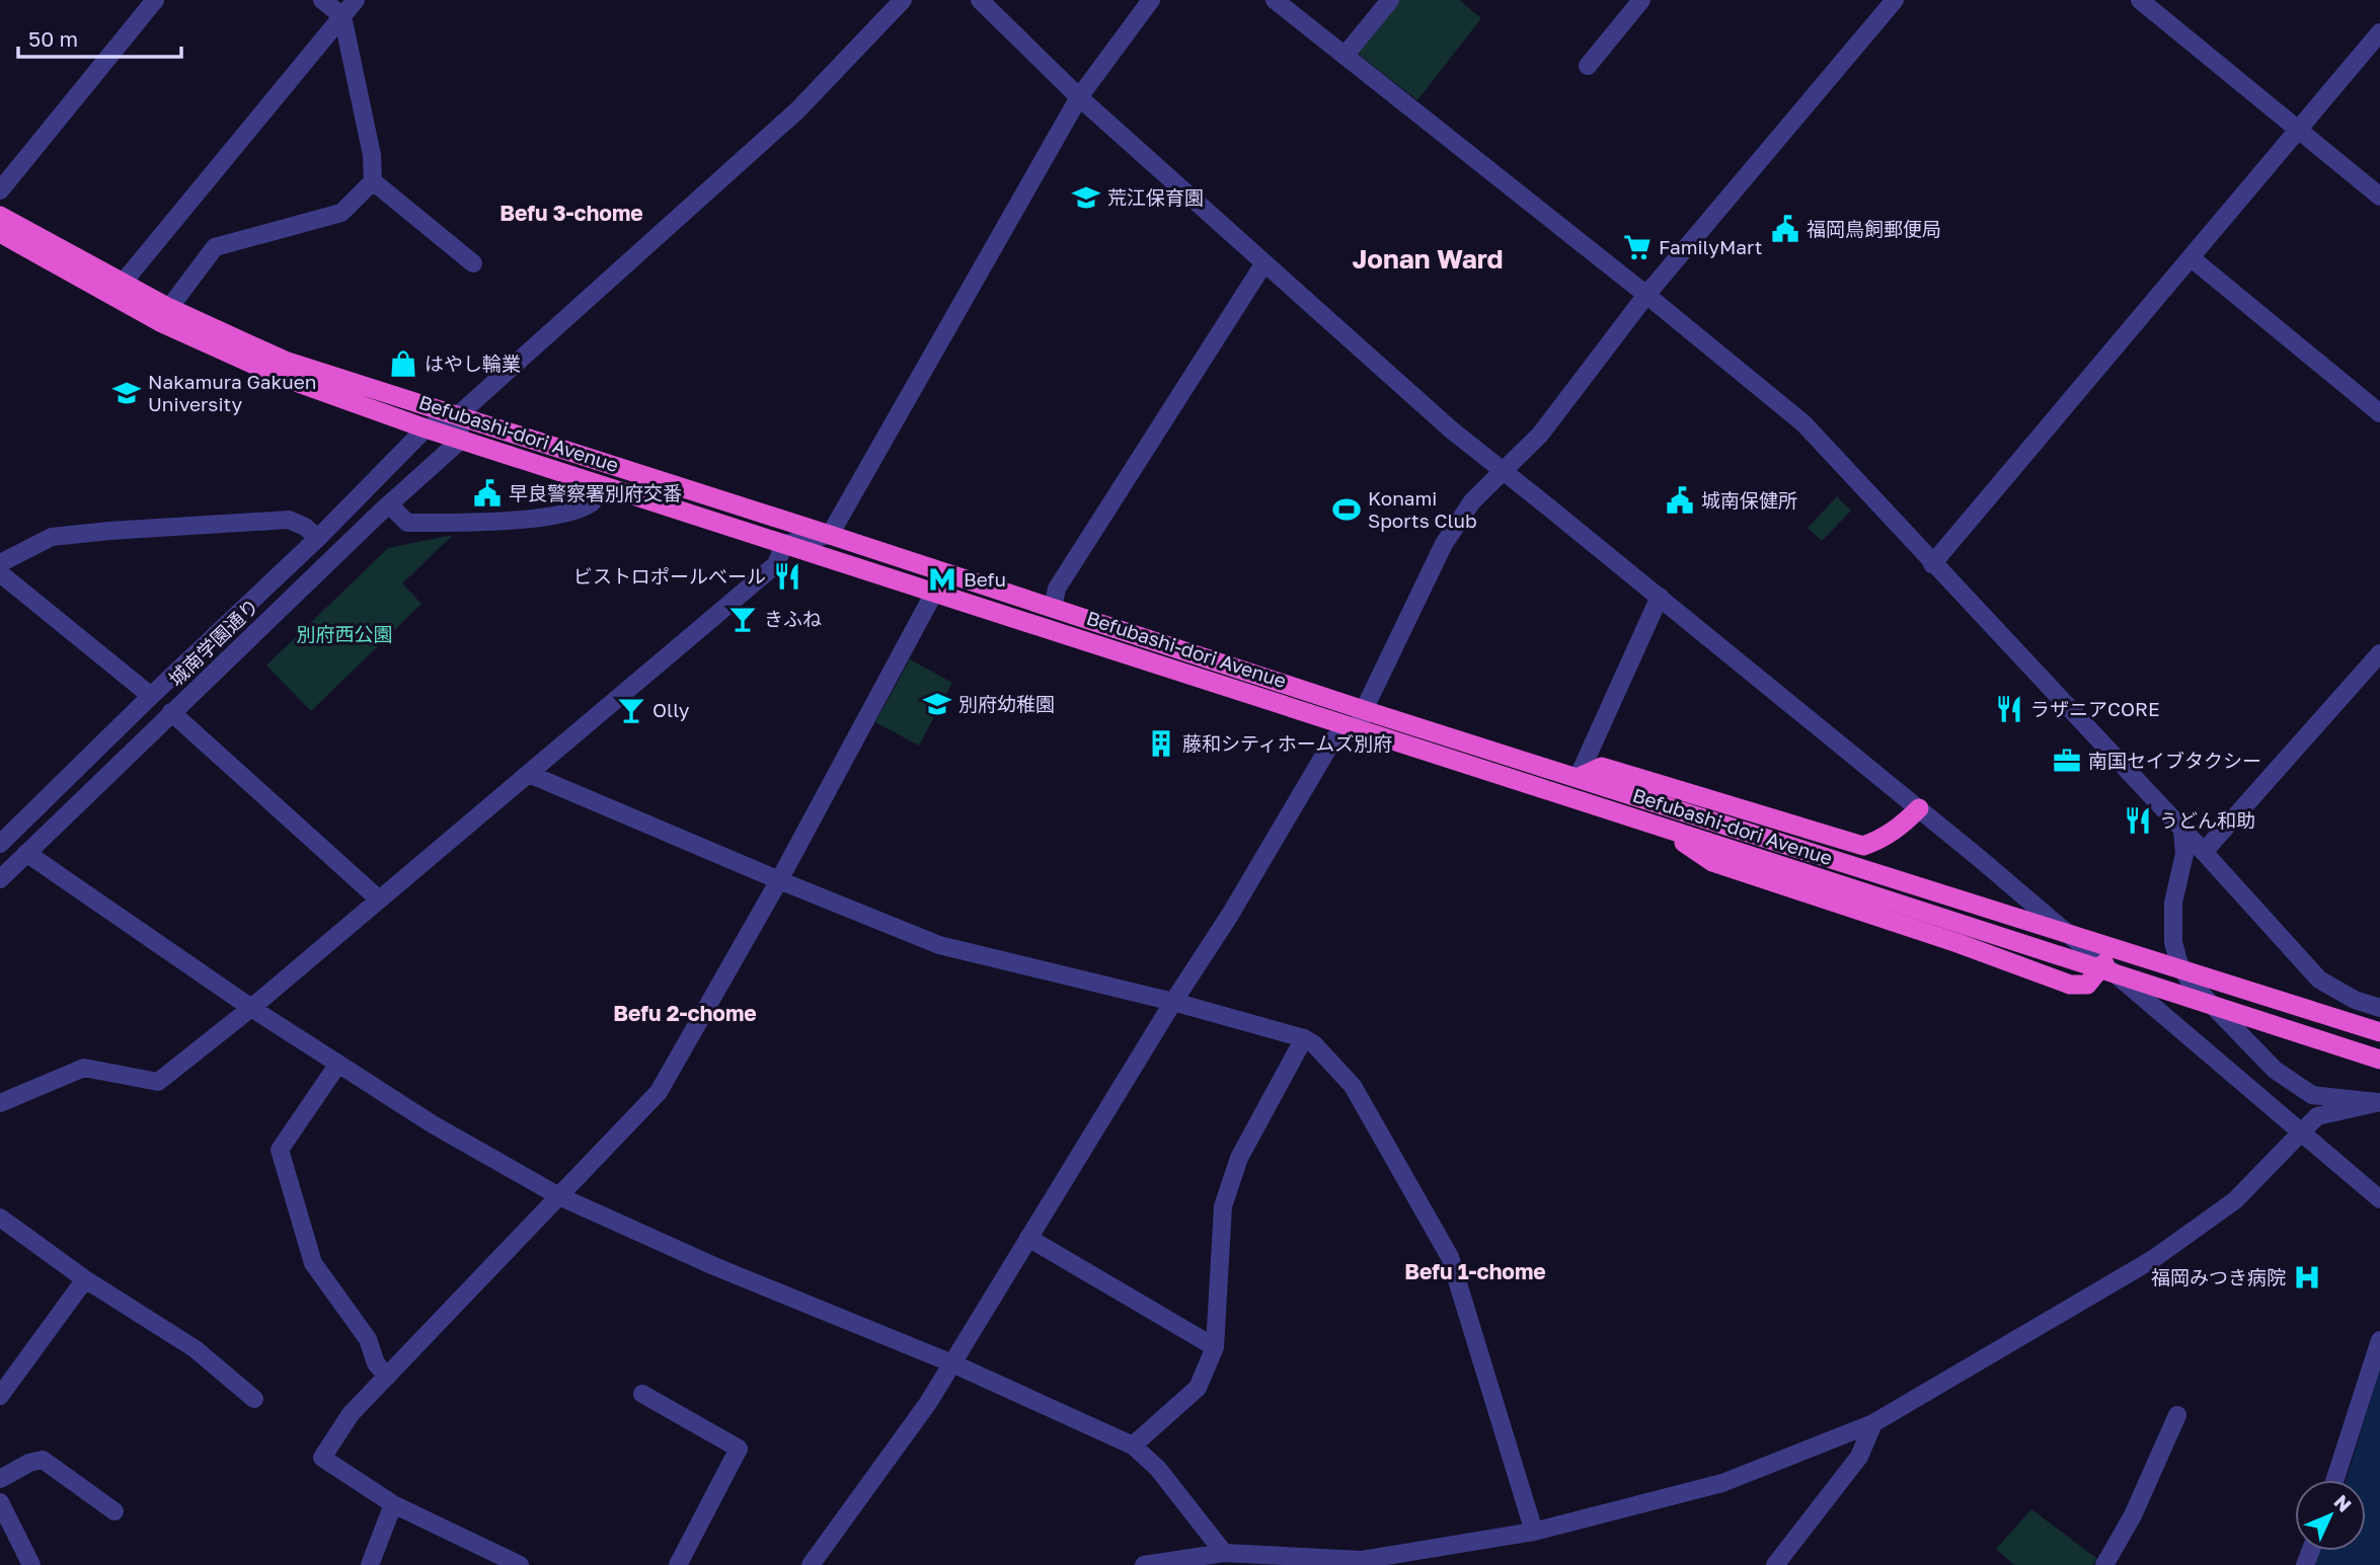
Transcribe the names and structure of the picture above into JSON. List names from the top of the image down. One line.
{"streets":{"highway":["Befubashi-dori Avenue"],"street":["城南学園通り"]},"crossings":[["Befubashi-dori Avenue","城南学園通り"]],"districts":["Befu 3-chome","Jonan Ward","Befu 2-chome","Befu 1-chome"],"parks":["別府西公園"],"places":{"school or university":["荒江保育園","Nakamura Gakuen University","別府幼稚園"],"public building":["福岡鳥飼郵便局","早良警察署別府交番","城南保健所"],"supermarket":["FamilyMart"],"shop":["はやし輪業"],"sports":["Konami Sports Club"],"restaurant":["ビストロポールべール","ラザニアCORE","うどん和助"],"metro station":["Befu"],"bar":["きふね","Olly"],"building":["藤和シティホームズ別府"],"office":["南国セイブタクシー"],"hospital":["福岡みつき病院"]},"scale_bar":"50 m","north":"top right"}
